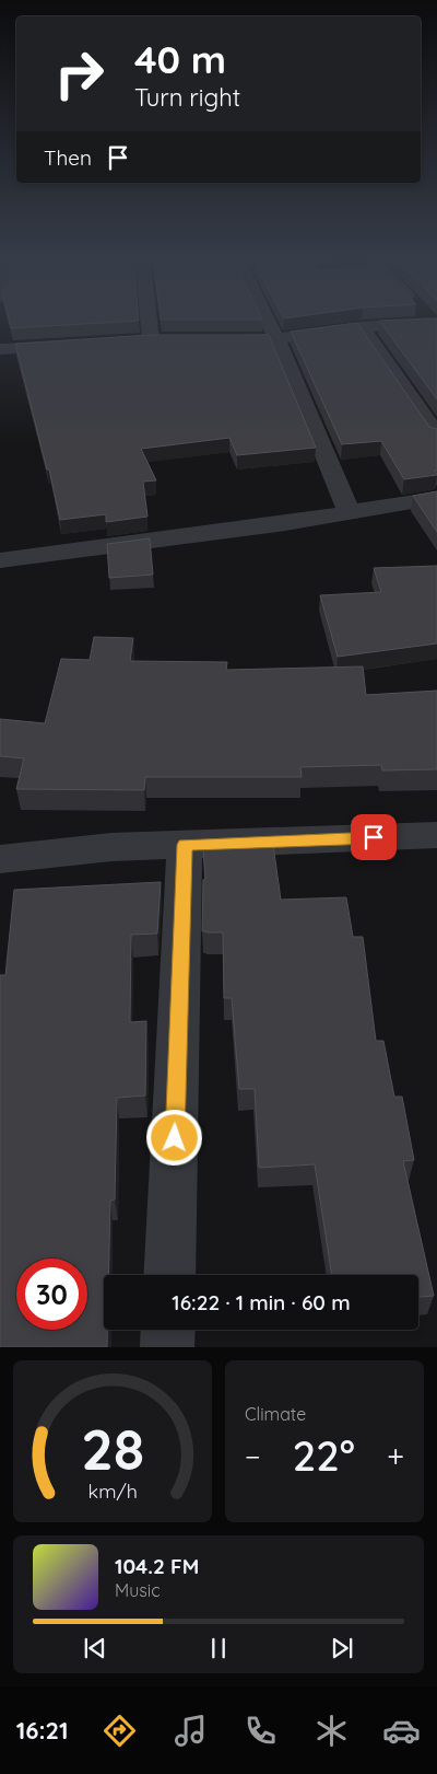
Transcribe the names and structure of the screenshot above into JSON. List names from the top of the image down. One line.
{"page":{"turn":["40 m","Turn right"],"then":"Then","limit":"30","trip":"16:22 · 1 min · 60 m","tile":"Climate","heat":["−","22°","+"],"song":["104.2 FM","Music"],"tabs":"16:21","gauge":["28","km/h"]}}
